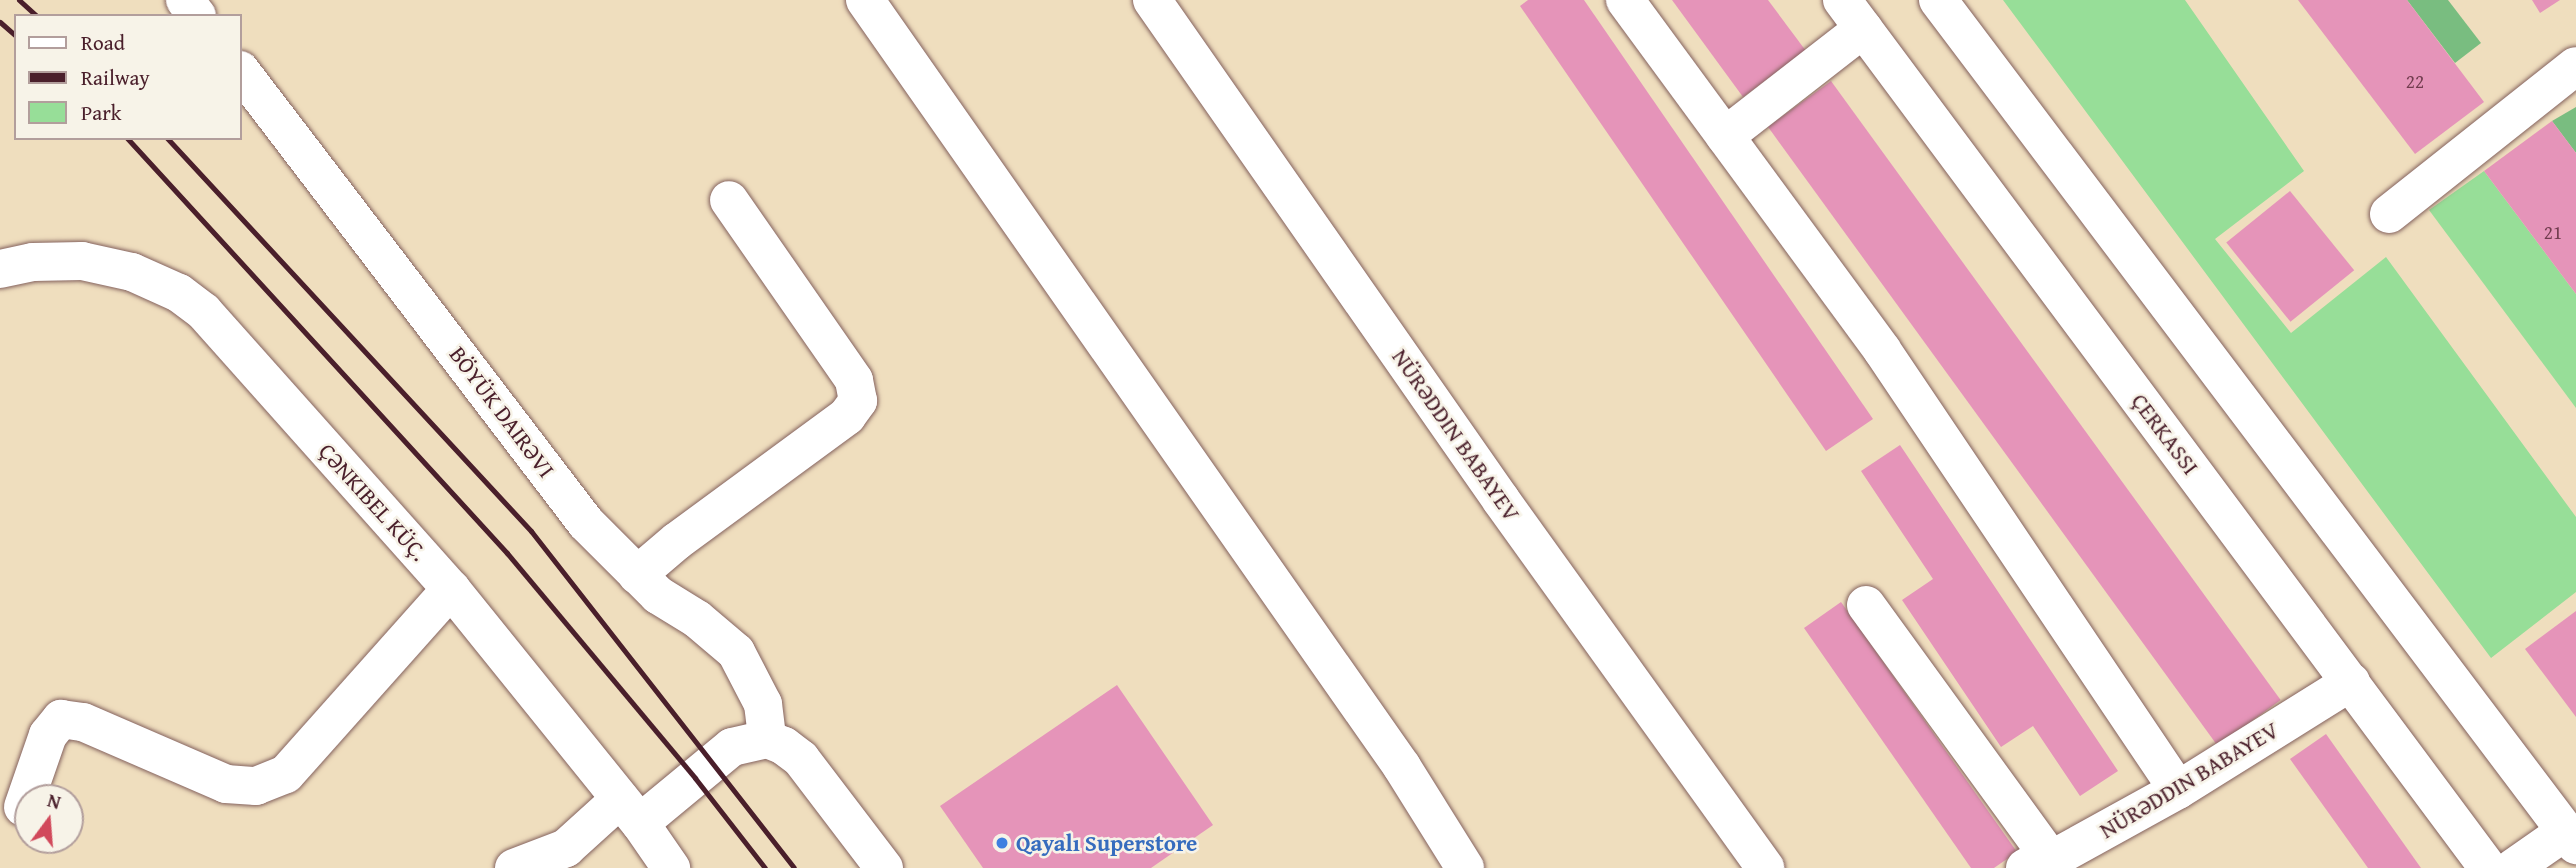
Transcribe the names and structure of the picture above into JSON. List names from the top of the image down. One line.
{"streets":{"street":["BÖYÜK DAIRƏVI","NÜRƏDDIN BABAYEV","ÇƏNKIBEL KÜÇ."]},"places":["Qayalı Superstore"],"house_numbers":["22","21"],"legend":["Road","Railway","Park"],"north":"top"}
